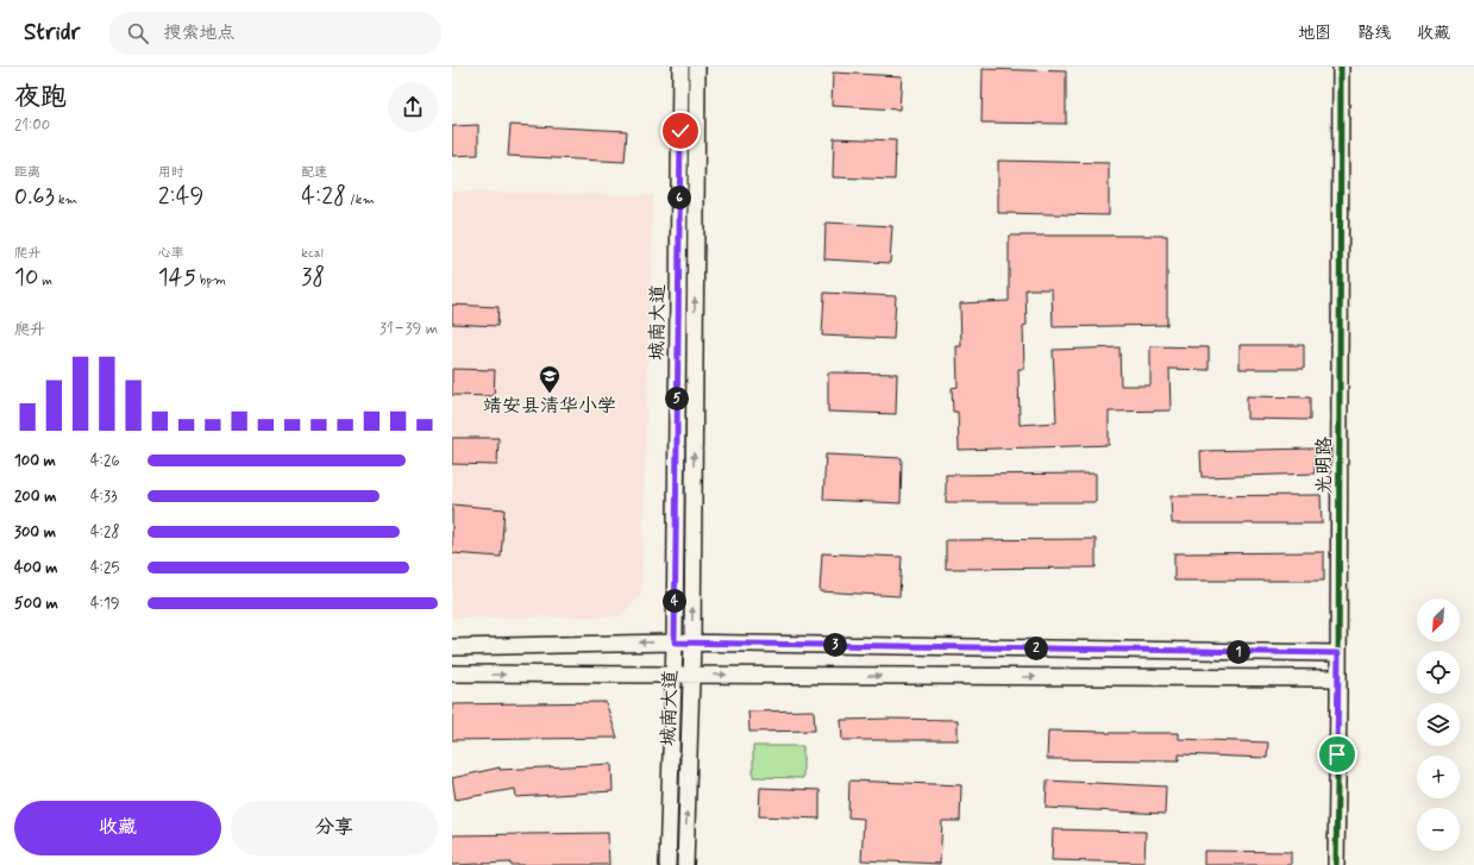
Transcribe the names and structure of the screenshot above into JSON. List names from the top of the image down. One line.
{"streets":{"main road":["城南大道","光明路"]},"places":{"school or university":["靖安县清华小学"]},"north":"bottom left","page":{"header":"Stridr","search":"搜索地点","nav":["地图","路线","收藏"],"heading":["夜跑","21:00"],"stats":[["距离","0.63 km"],["用时","2:49"],["配速","4:28 /km"],["爬升","10 m"],["心率","145 bpm"],["kcal","38"]],"pins":["6","5","4","3","2","1"],"chart":["爬升","31–39 m"],"list":[{"name":"100 m","note":"4:26"},{"name":"200 m","note":"4:33"},{"name":"300 m","note":"4:28"},{"name":"400 m","note":"4:25"},{"name":"500 m","note":"4:19"}],"map_buttons":["+","−"],"buttons":["收藏","分享"]}}
